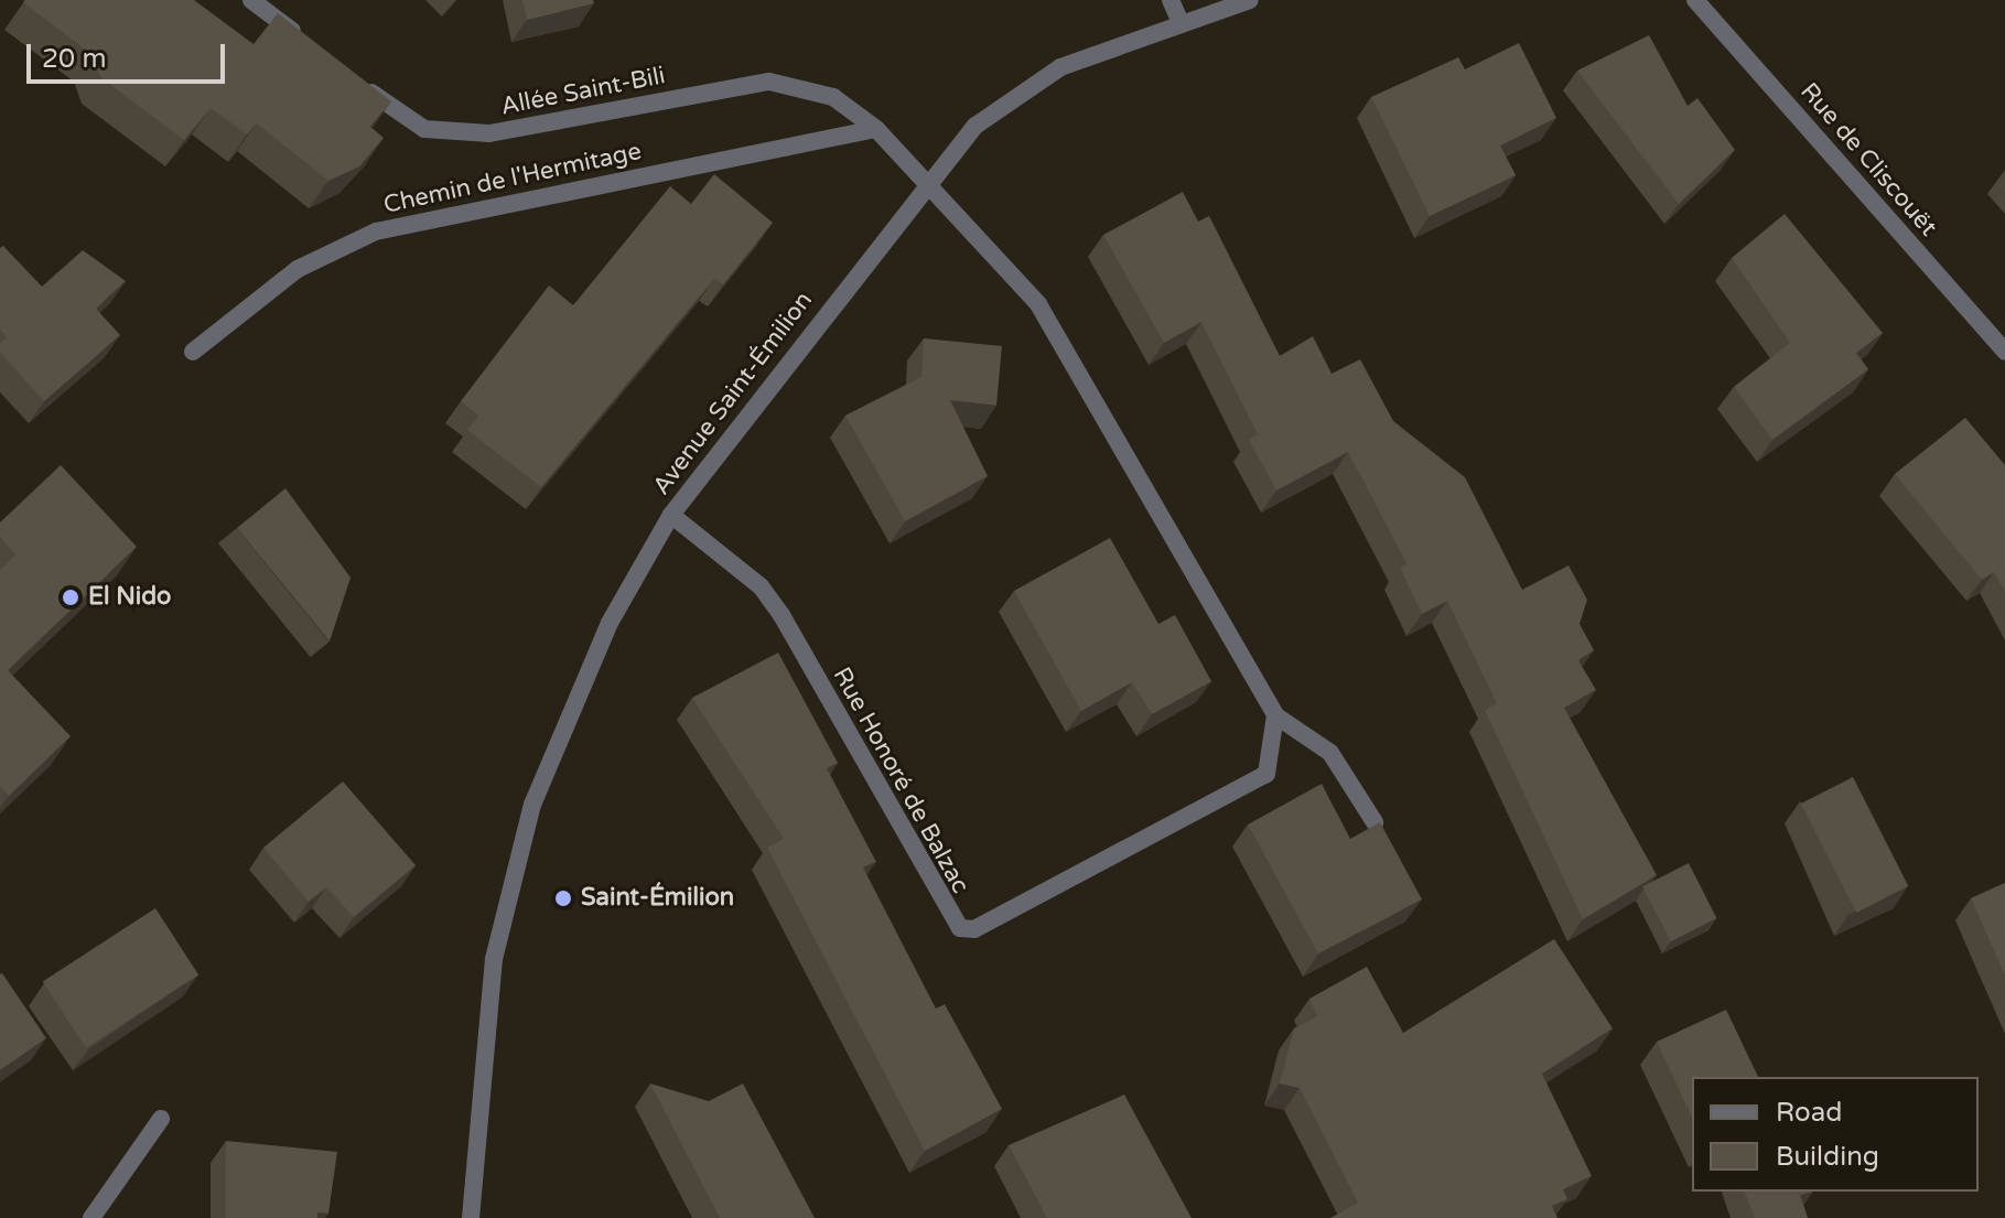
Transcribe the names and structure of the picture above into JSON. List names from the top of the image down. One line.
{"streets":{"street":["Allée Saint-Bili","Rue de Cliscouët","Chemin de l'Hermitage","Avenue Saint-Émilion","Rue Honoré de Balzac"]},"crossings":[["Allée Saint-Bili","Chemin de l'Hermitage"],["Allée Saint-Bili","Avenue Saint-Émilion"],["Avenue Saint-Émilion","Rue Honoré de Balzac"]],"places":["El Nido","Saint-Émilion"],"legend":["Road","Building"],"scale_bar":"20 m"}
